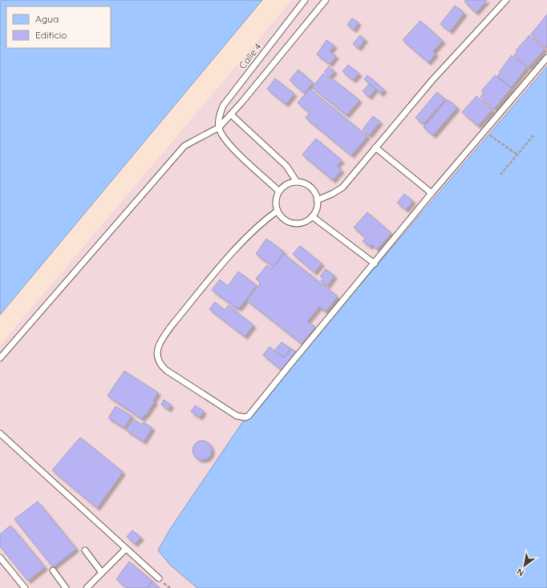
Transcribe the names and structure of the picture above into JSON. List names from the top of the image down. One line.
{"streets":{"lane":["Calle 4"]},"legend":["Agua","Edificio"],"north":"bottom left"}
